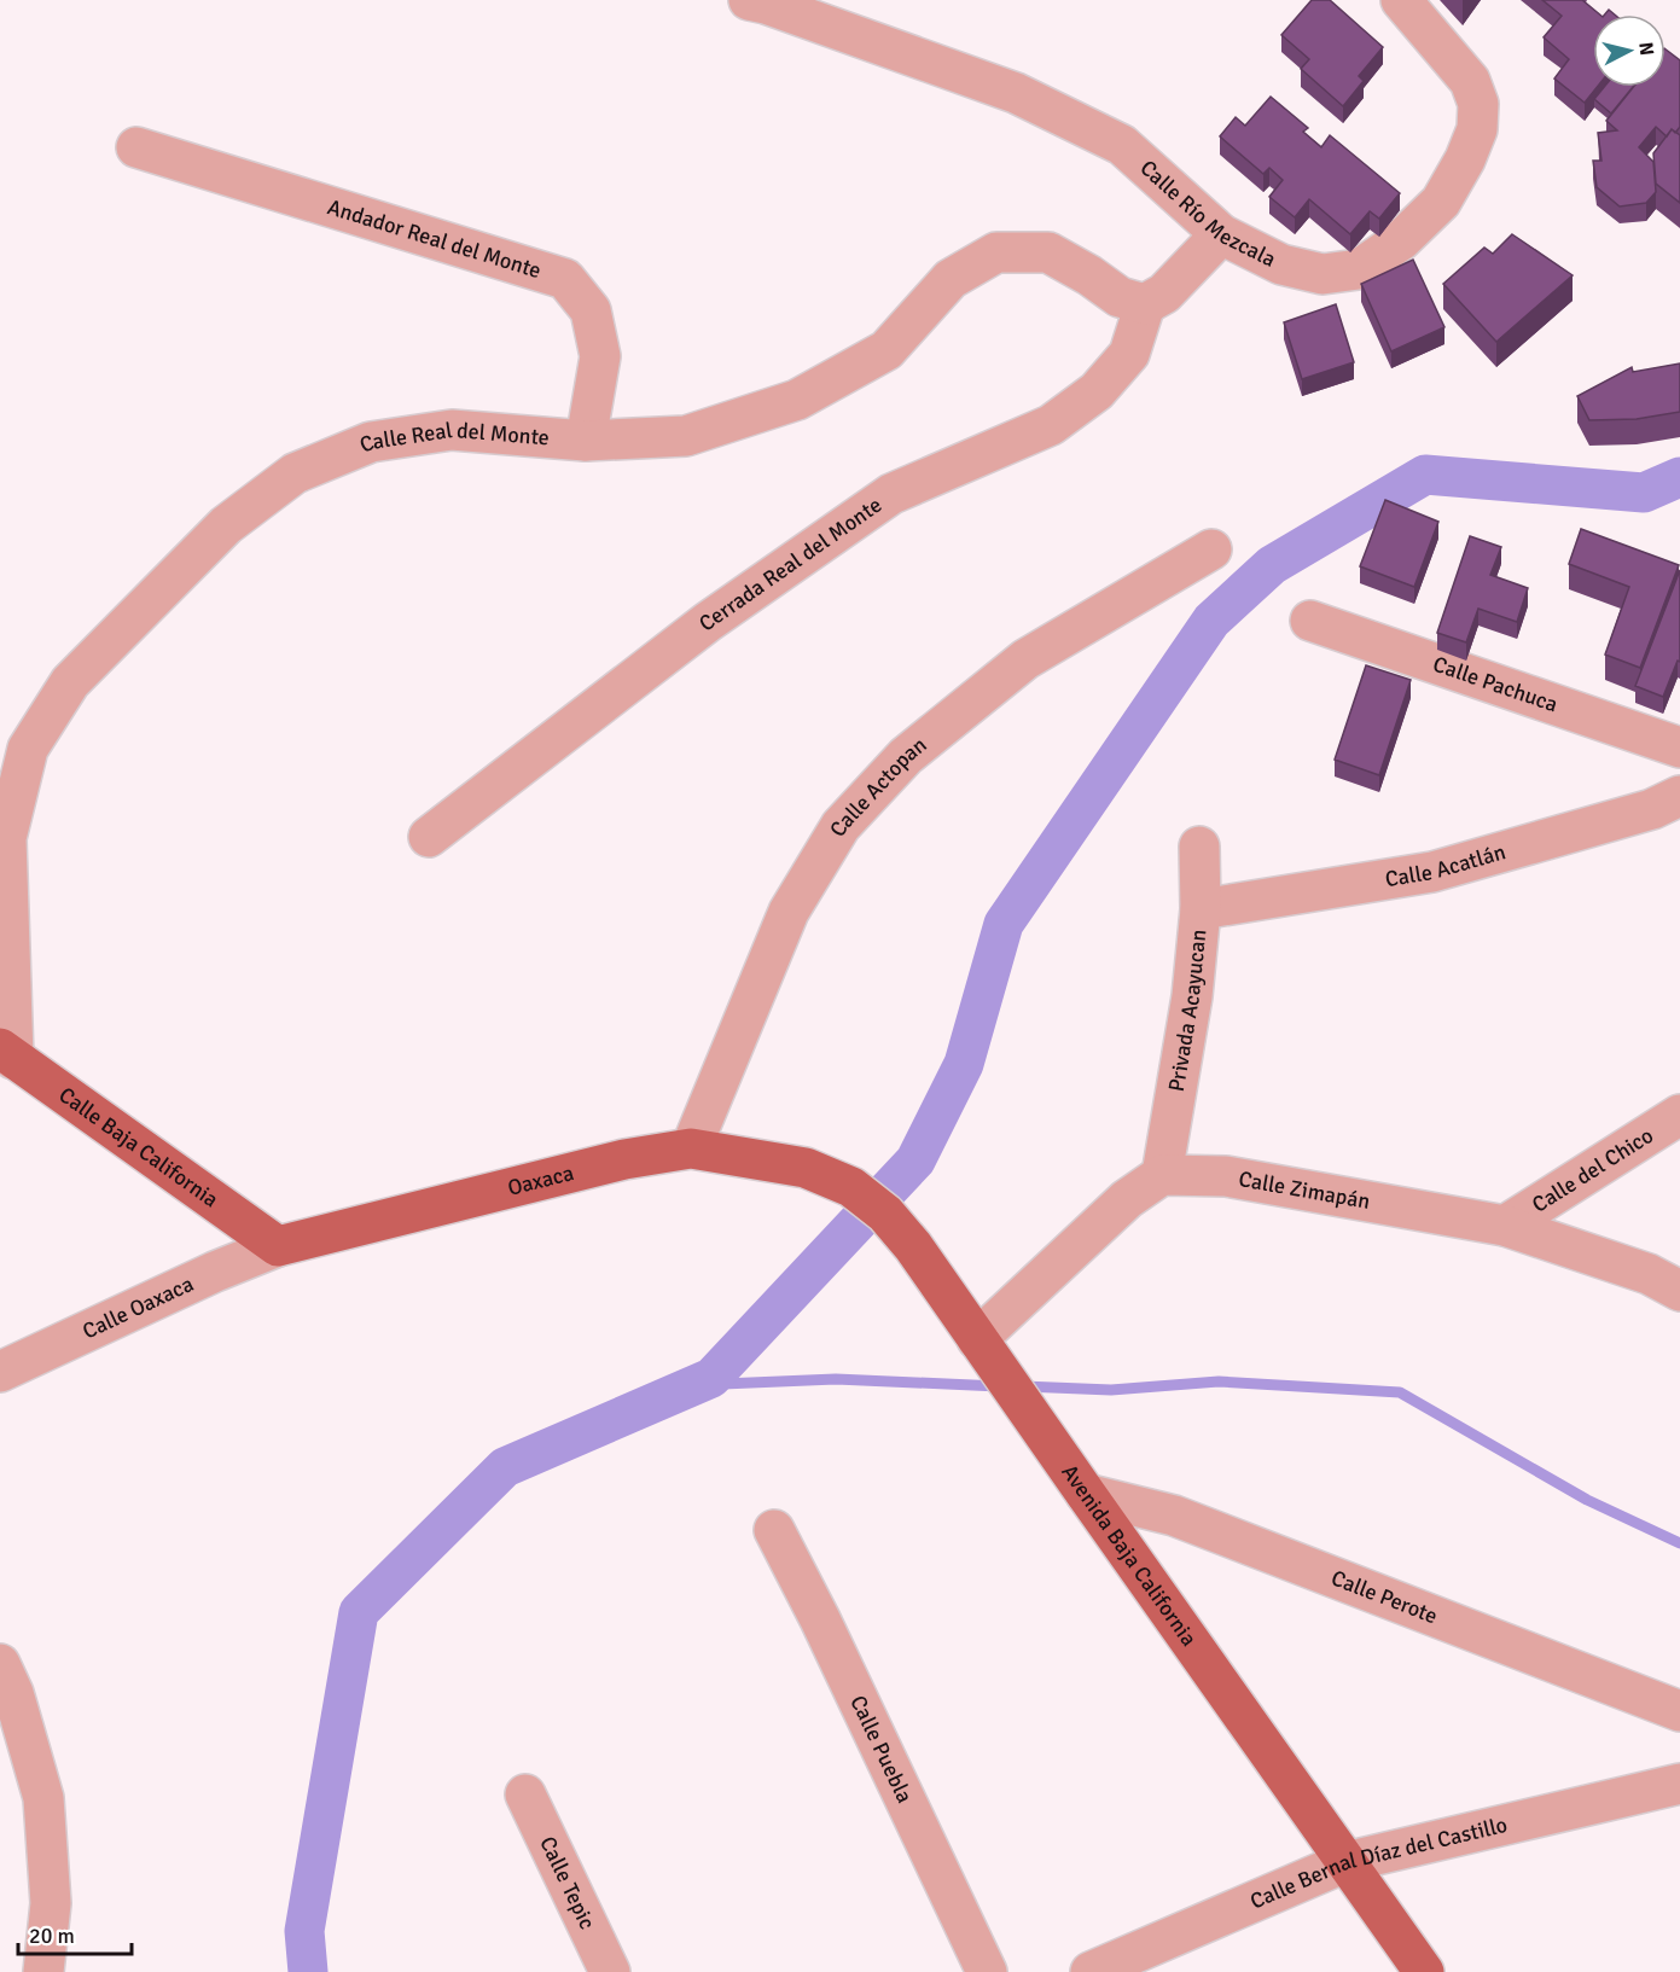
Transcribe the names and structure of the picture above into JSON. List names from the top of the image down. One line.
{"streets":{"main road":["Calle Baja California","Oaxaca","Avenida Baja California"],"street":["Calle Río Mezcala","Andador Real del Monte","Calle Real del Monte","Cerrada Real del Monte","Calle Pachuca","Calle Actopan","Calle Acatlán","Privada Acayucan","Calle del Chico","Calle Zimapán","Calle Oaxaca","Calle Perote","Calle Puebla","Calle Bernal Díaz del Castillo","Calle Tepic"]},"crossings":[["Andador Real del Monte","Calle Real del Monte"],["Calle Real del Monte","Cerrada Real del Monte"],["Calle Real del Monte","Calle Baja California"],["Calle Actopan","Oaxaca"],["Calle Acatlán","Privada Acayucan"],["Privada Acayucan","Calle Zimapán"],["Calle Baja California","Oaxaca"],["Calle Baja California","Calle Oaxaca"],["Calle del Chico","Calle Zimapán"],["Oaxaca","Calle Oaxaca"],["Oaxaca","Avenida Baja California"],["Avenida Baja California","Calle Perote"],["Avenida Baja California","Calle Bernal Díaz del Castillo"]],"scale_bar":"20 m","north":"right"}
